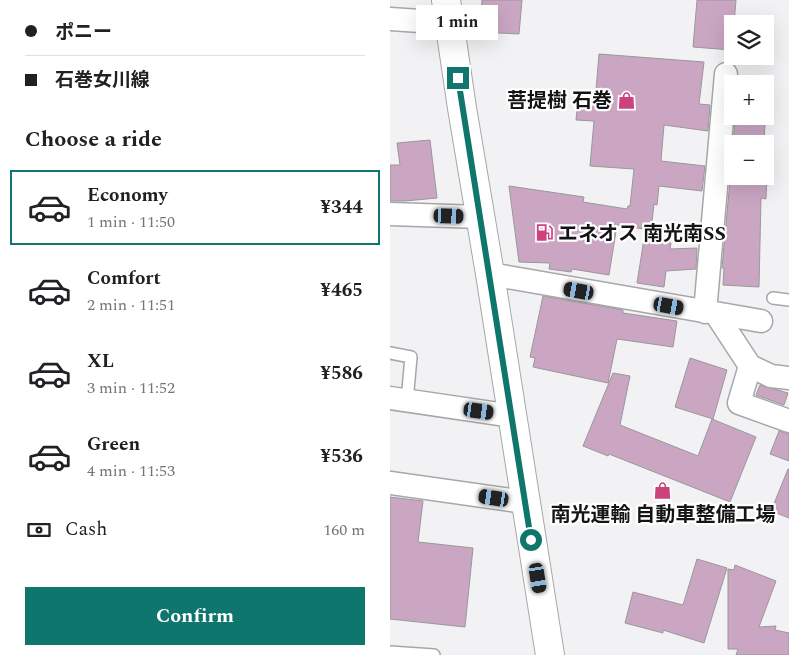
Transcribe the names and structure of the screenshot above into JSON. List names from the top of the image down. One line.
{"places":{"shop":["菩提樹 石巻","南光運輸 自動車整備工場"],"fuel station":["エネオス 南光南SS"]},"page":{"banner":["ポニー","石巻女川線"],"bubble":"1 min","map_buttons":["+","−"],"heading":"Choose a ride","list":[{"name":"Economy","note":"1 min · 11:50","value":"¥344"},{"name":"Comfort","note":"2 min · 11:51","value":"¥465"},{"name":"XL","note":"3 min · 11:52","value":"¥586"},{"name":"Green","note":"4 min · 11:53","value":"¥536"}],"pay":["Cash","160 m"],"buttons":"Confirm"}}
